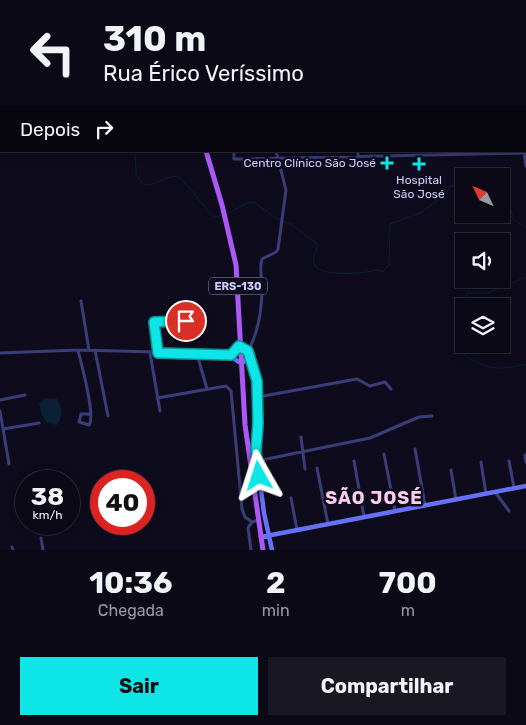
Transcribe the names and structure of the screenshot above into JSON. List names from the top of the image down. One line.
{"streets":{"main road":["ERS-130"]},"districts":["SÃO JOSÉ"],"places":{"health":["Centro Clínico São José","Hospital São José"]},"north":"top left","page":{"turn":["310 m","Rua Érico Veríssimo"],"then":"Depois","speed":"38 km/h","limit":"40","eta":["10:36","Chegada","2","min","700","m"],"buttons":["Sair","Compartilhar"]}}
